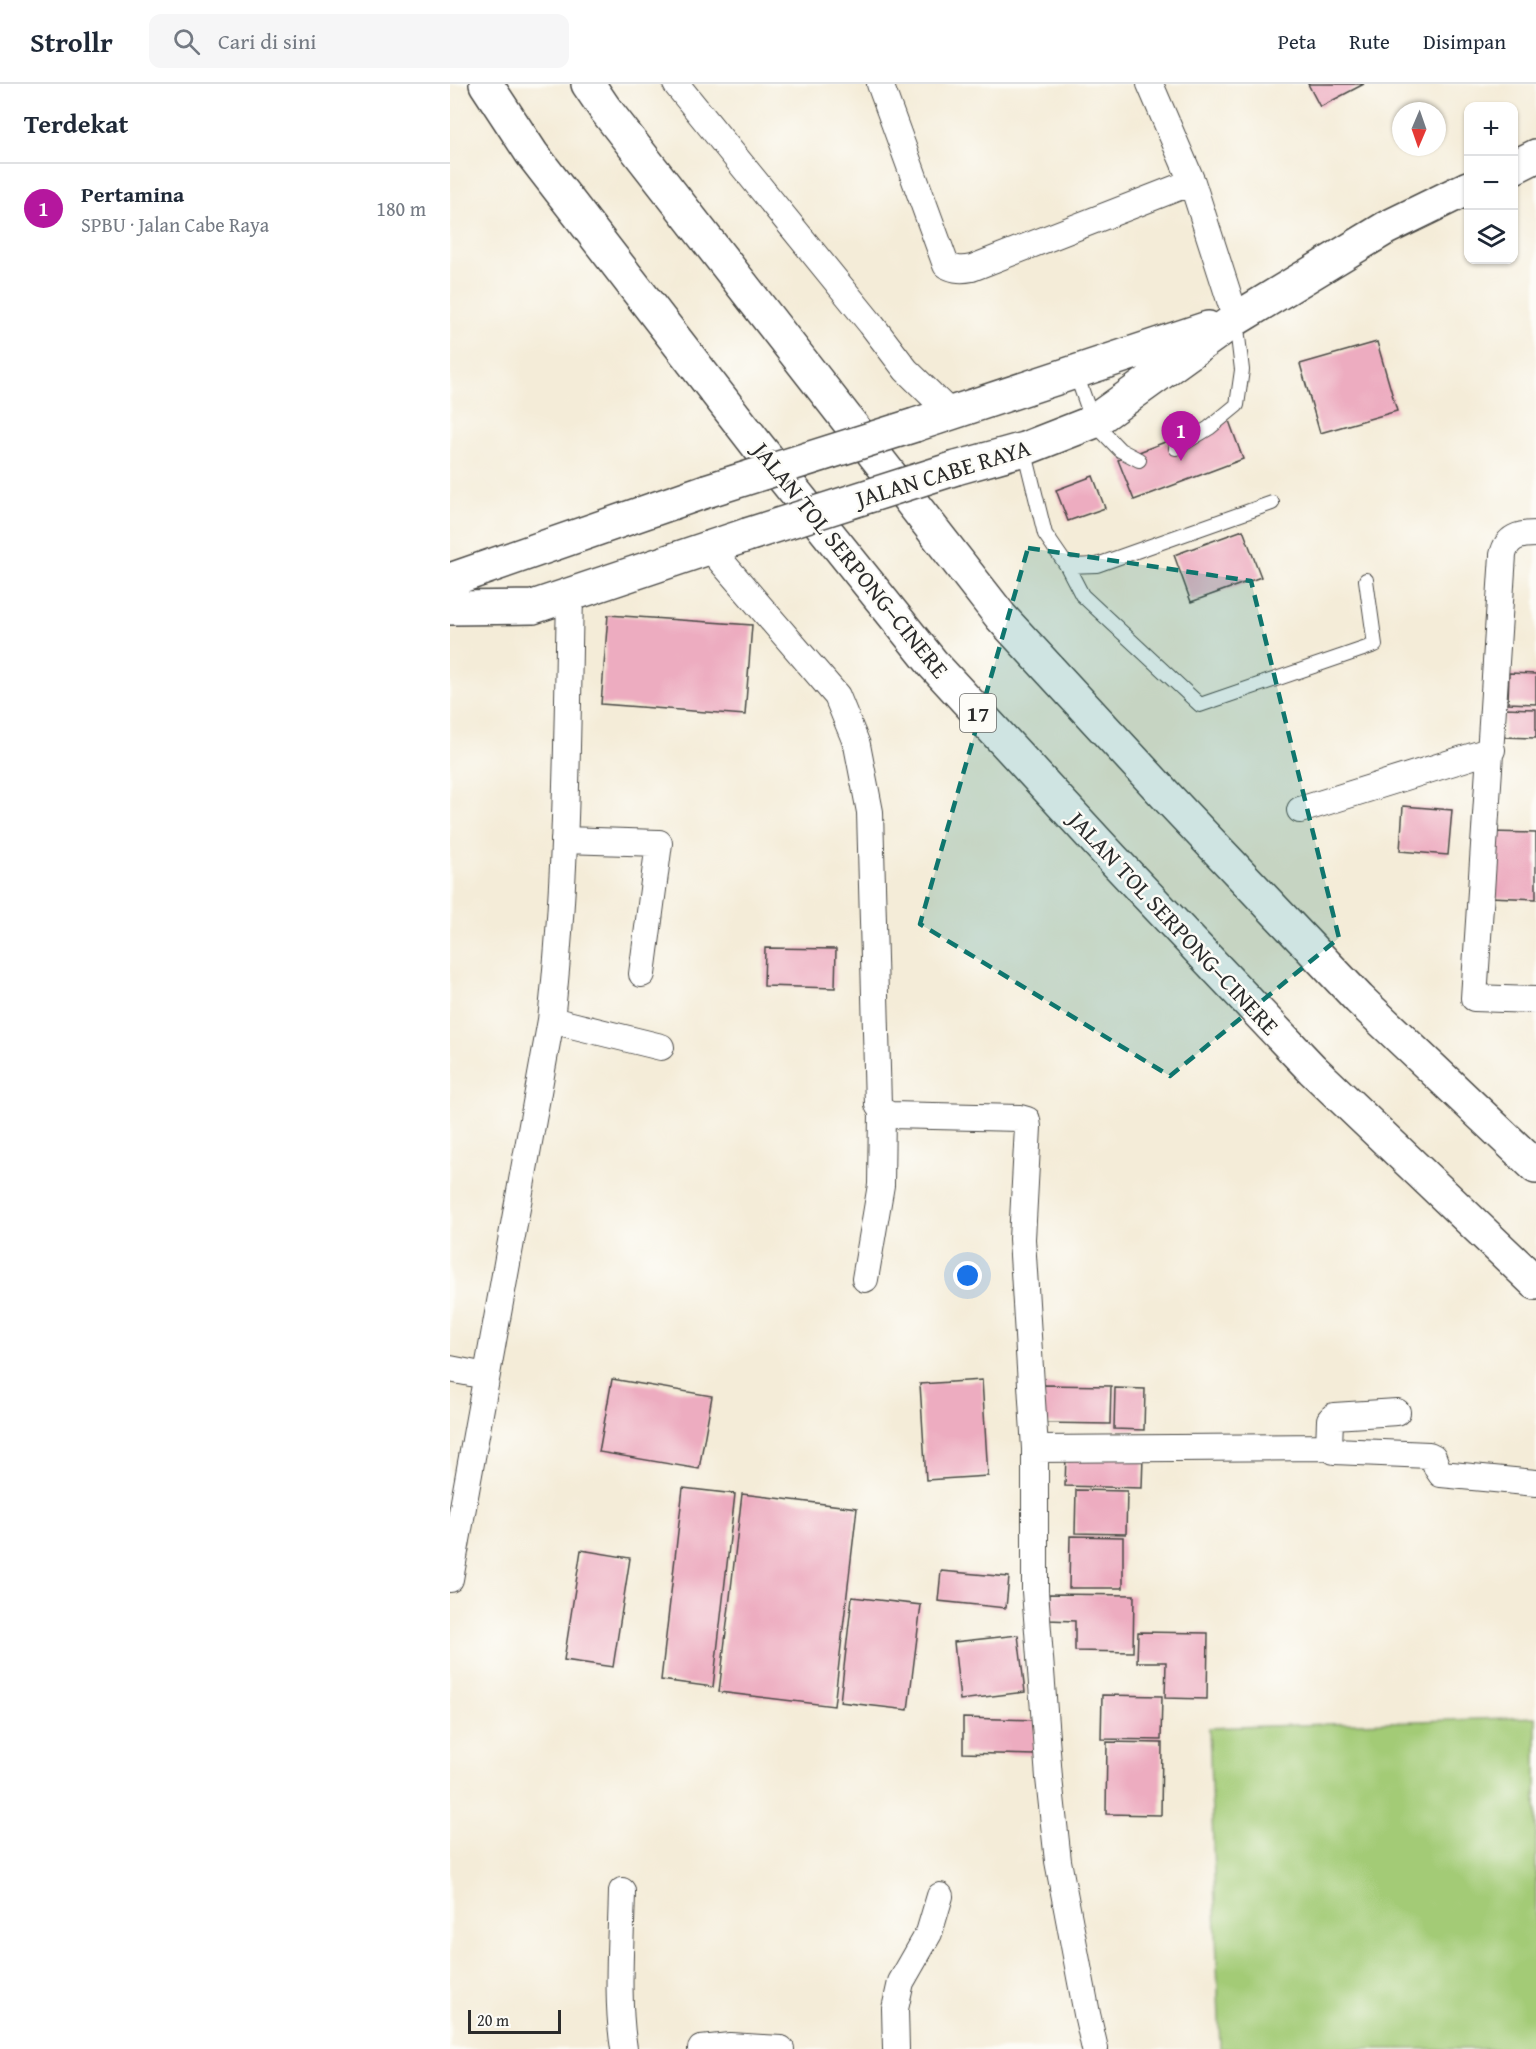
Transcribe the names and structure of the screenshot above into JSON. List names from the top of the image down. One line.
{"streets":{"main road":["JALAN CABE RAYA","JALAN TOL SERPONG–CINERE","17"]},"scale_bar":"20 m","north":"bottom","page":{"header":"Strollr","search":"Cari di sini","nav":["Peta","Rute","Disimpan"],"heading":"Terdekat","map_buttons":["+","−"],"list":[{"mark":"1","name":"Pertamina","note":"SPBU · Jalan Cabe Raya","value":"180 m"}],"pins":"1","scale":"20 m"}}
